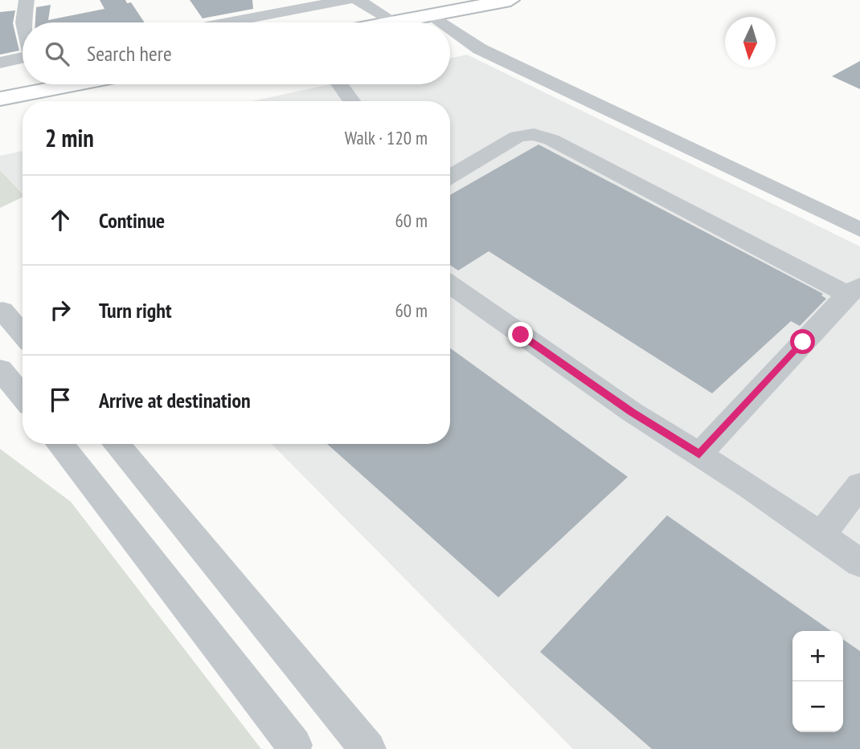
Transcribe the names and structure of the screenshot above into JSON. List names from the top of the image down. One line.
{"north":"bottom","page":{"search":"Search here","heading":["2 min","Walk · 120 m"],"list":[["Continue","60 m"],["Turn right","60 m"],"Arrive at destination"],"map_buttons":["+","−"]}}
